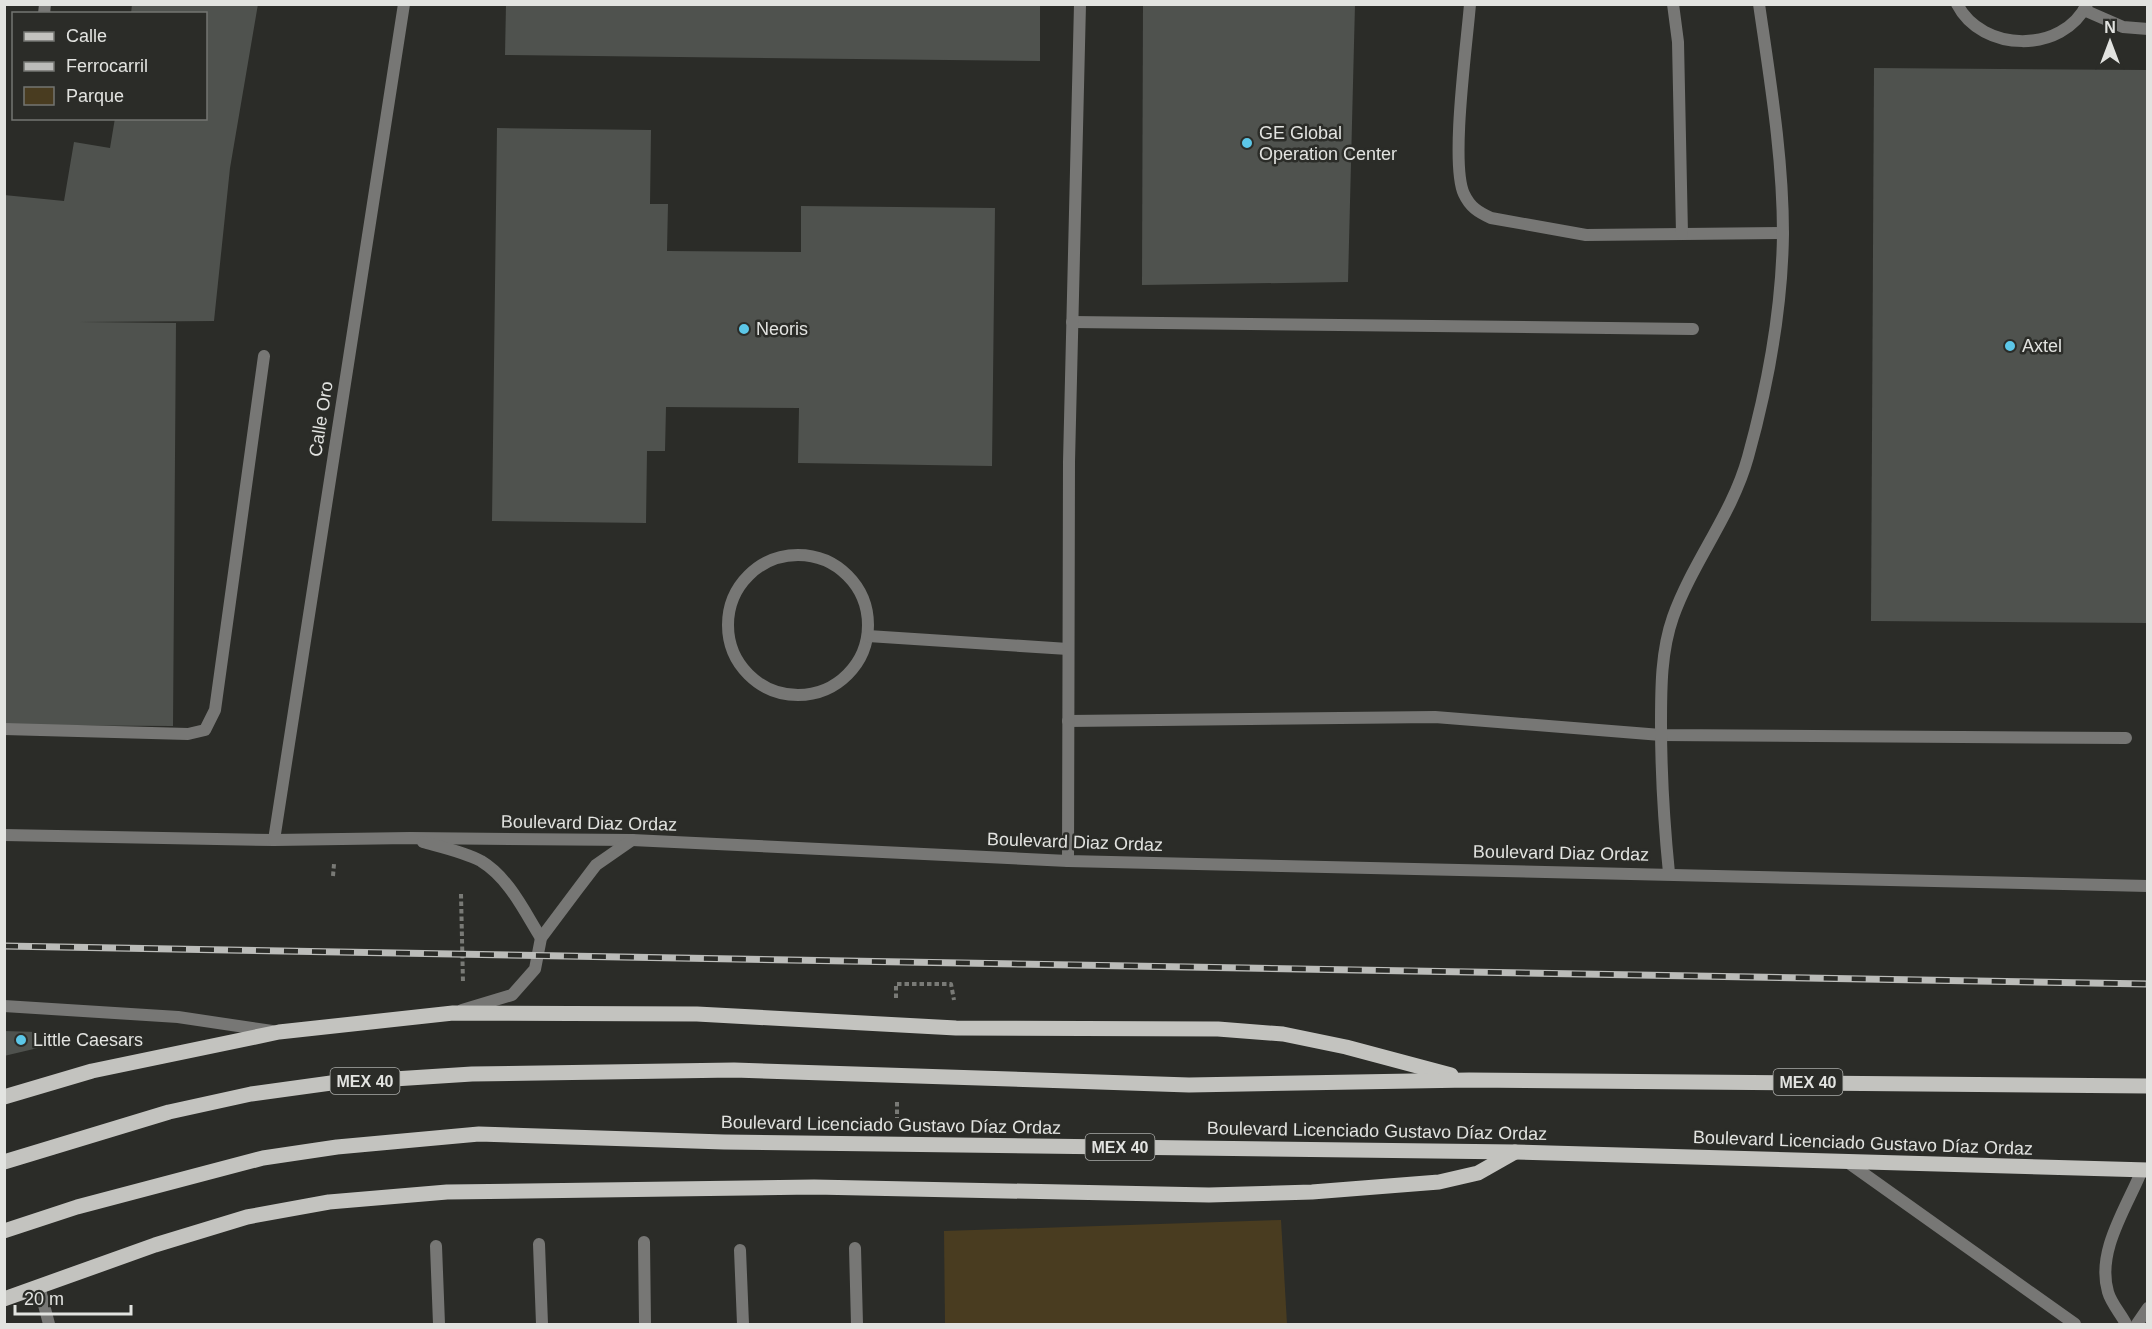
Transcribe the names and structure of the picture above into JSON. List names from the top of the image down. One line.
{"streets":{"main road":["MEX 40","Boulevard Licenciado Gustavo Díaz Ordaz"],"street":["Calle Oro","Boulevard Diaz Ordaz"]},"crossings":[["Calle Oro","Boulevard Diaz Ordaz"]],"places":["GE Global Operation Center","Neoris","Axtel","Little Caesars"],"legend":["Calle","Ferrocarril","Parque"],"scale_bar":"20 m","north":"top"}
